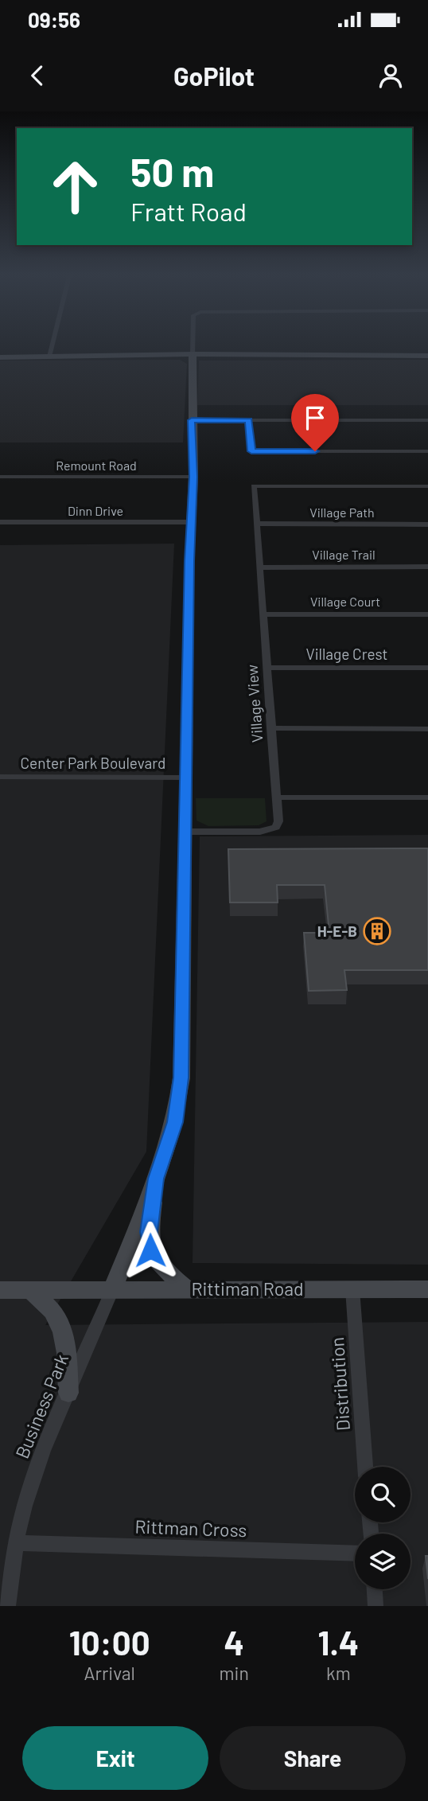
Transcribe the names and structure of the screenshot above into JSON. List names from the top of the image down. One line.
{"streets":{"street":["Remount Road","Dinn Drive","Village Path","Village Trail","Village Court","Village Crest","Village View","Center Park Boulevard","Rittiman Road","Distribution","Business Park","Rittman Cross"]},"crossings":[["Village Path","Village View"],["Village Trail","Village View"],["Village Court","Village View"],["Village Crest","Village View"],["Rittiman Road","Distribution"],["Rittiman Road","Business Park"],["Business Park","Rittman Cross"]],"places":{"building":["H-E-B"]},"page":{"status":"09:56","header":"GoPilot","turn":["50 m","Fratt Road"],"eta":["10:00","Arrival","4","min","1.4","km"],"buttons":["Exit","Share"]}}
